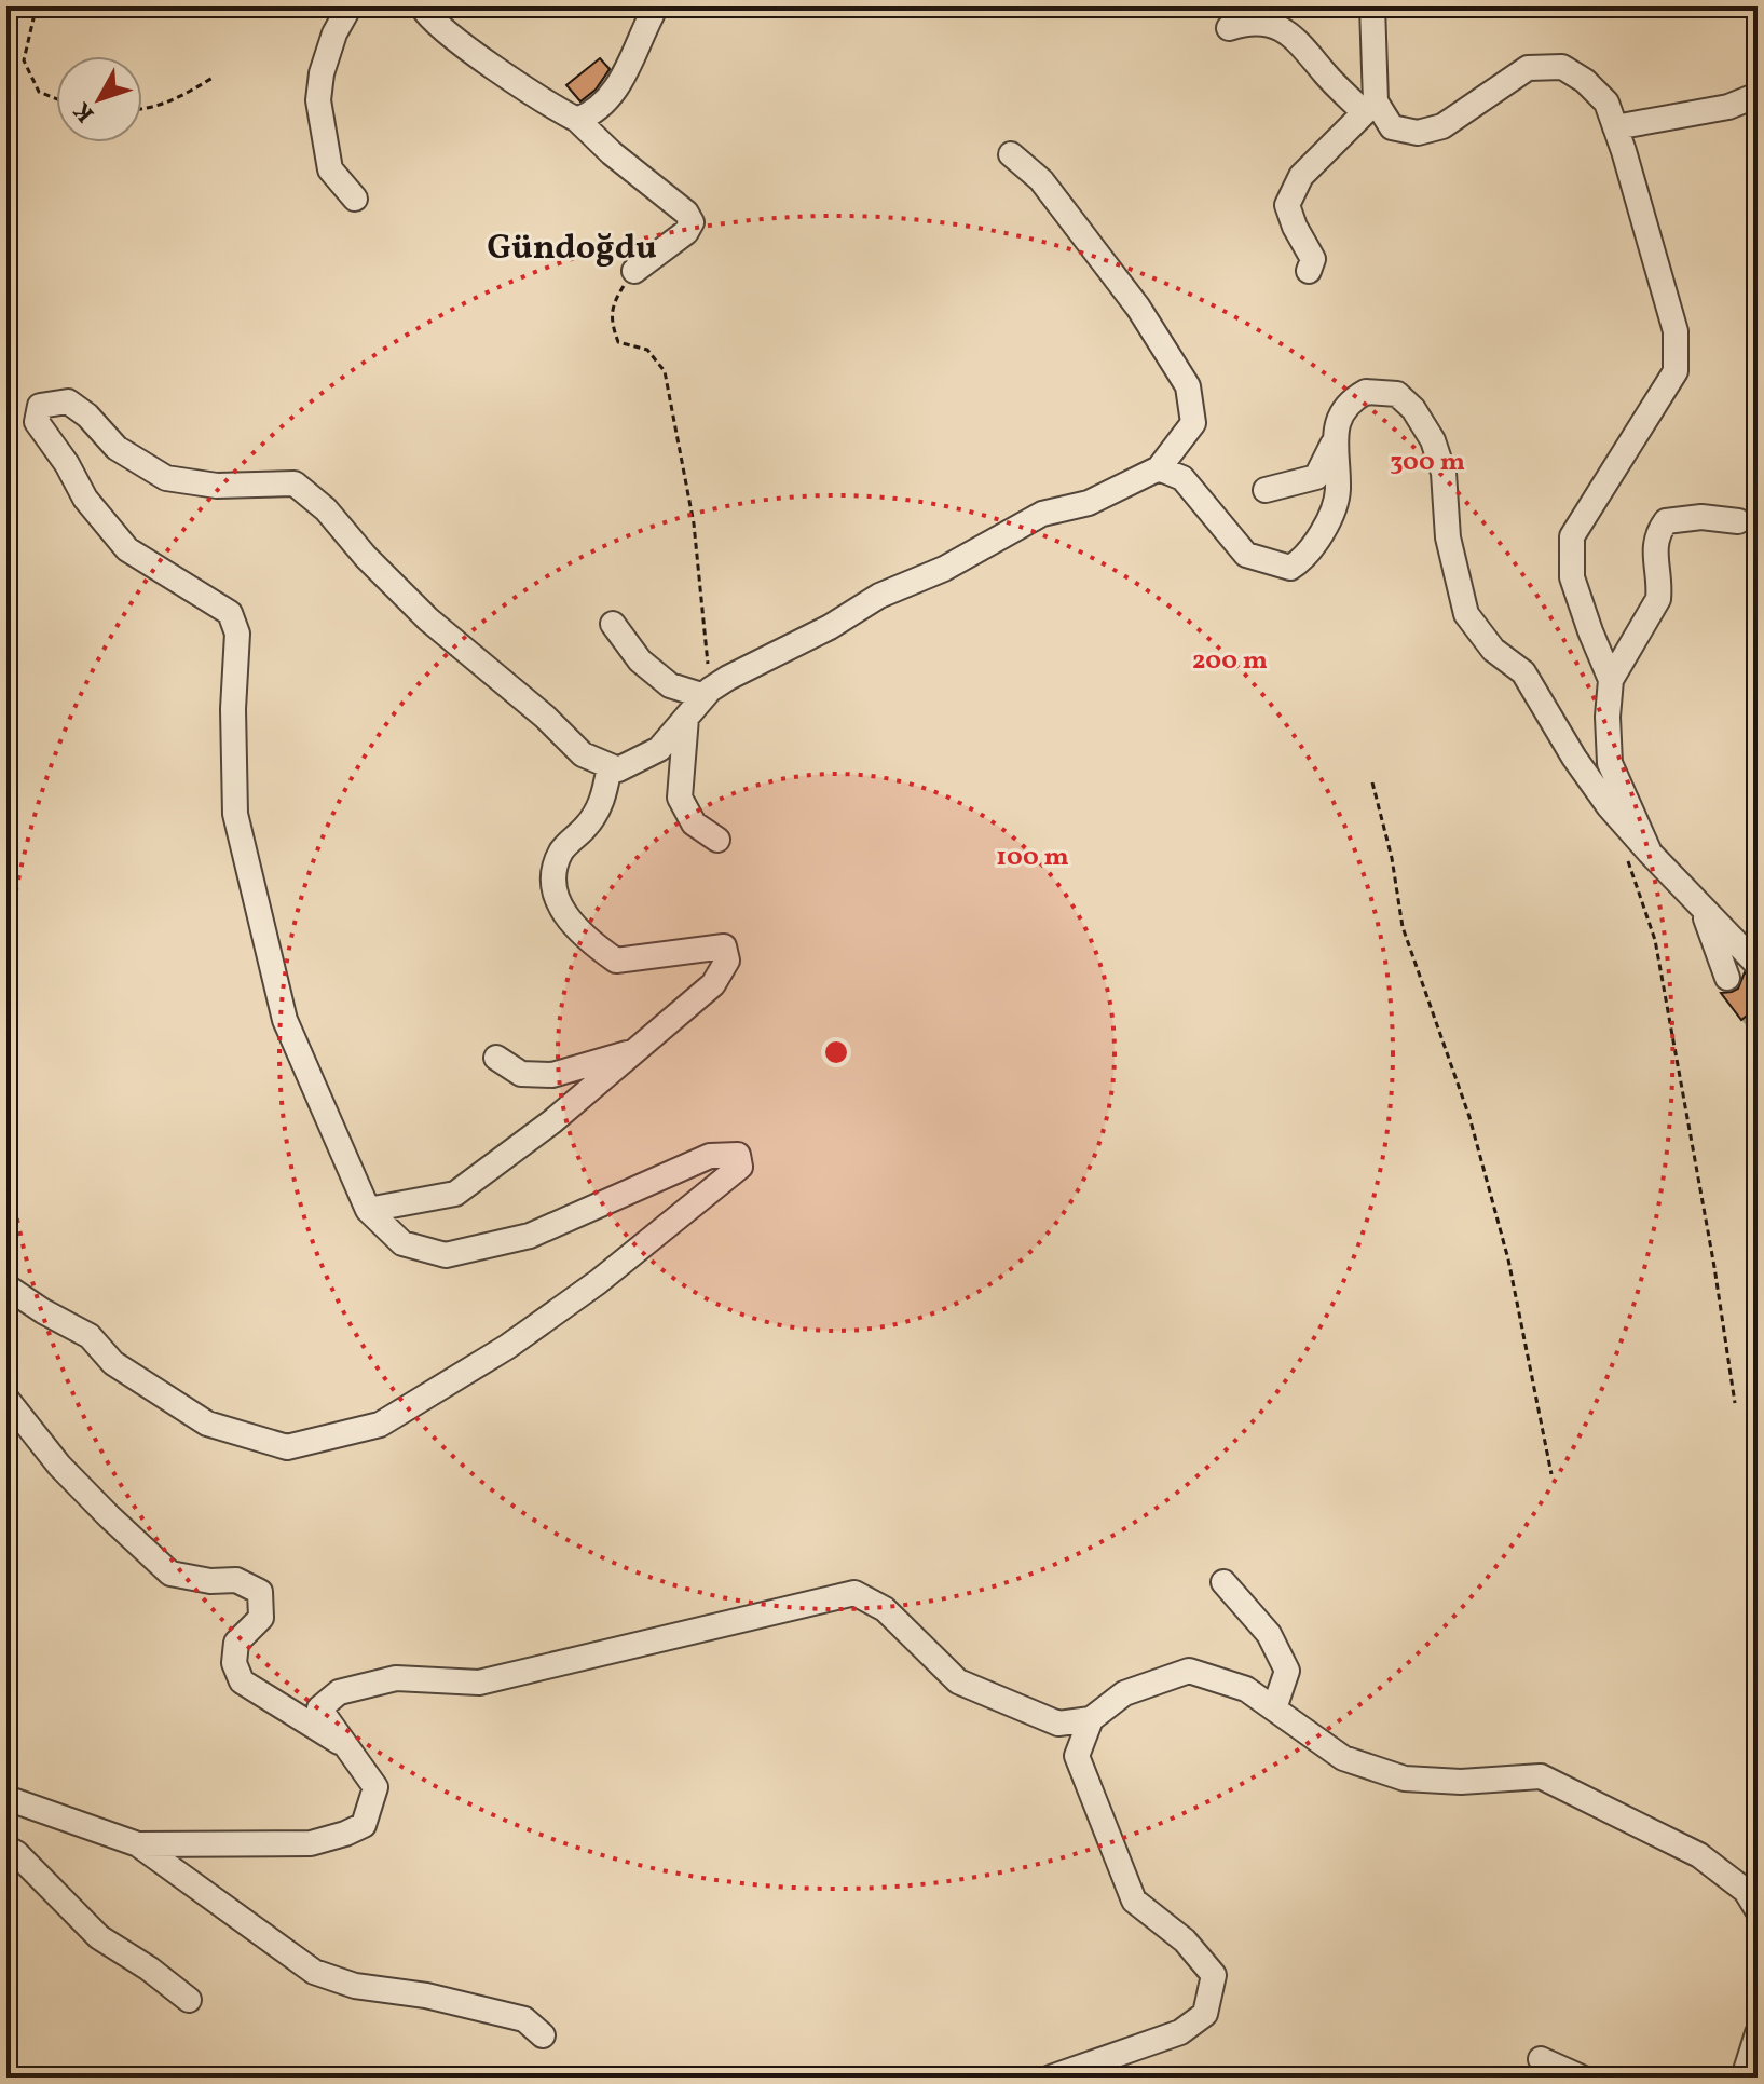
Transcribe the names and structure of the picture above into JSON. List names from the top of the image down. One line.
{"districts":["Gündoğdu"],"north":"bottom left","rings":["300 m","200 m","100 m"]}
